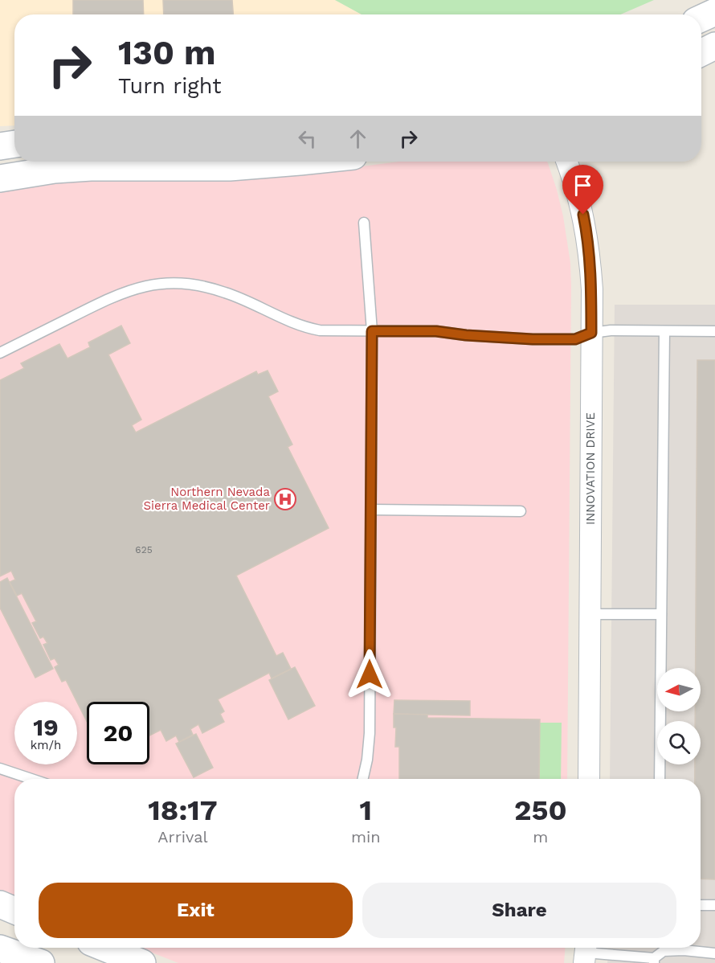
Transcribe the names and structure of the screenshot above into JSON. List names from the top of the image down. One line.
{"streets":{"street":["INNOVATION DRIVE"]},"places":{"hospital":["Northern Nevada Sierra Medical Center"]},"house_numbers":["625"],"north":"left","page":{"turn":["130 m","Turn right"],"speed":"19 km/h","limit":"20","eta":["18:17","Arrival","1","min","250","m"],"buttons":["Exit","Share"]}}
